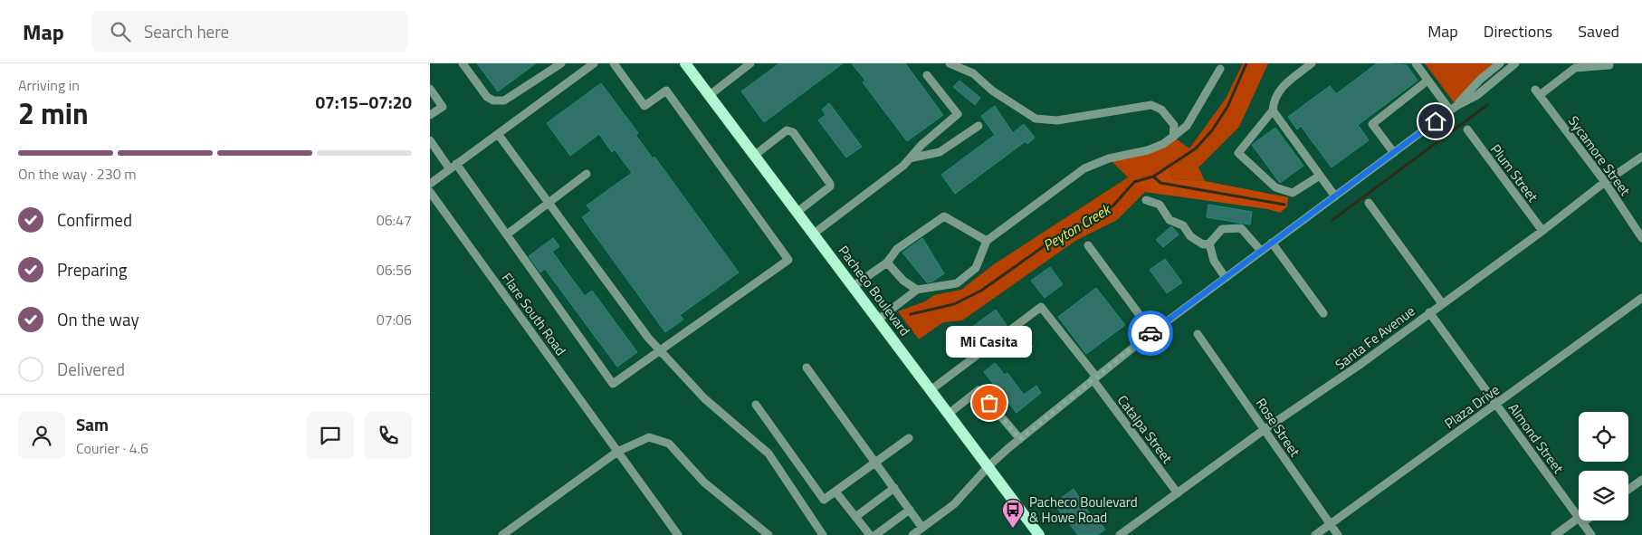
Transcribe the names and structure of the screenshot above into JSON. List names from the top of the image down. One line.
{"streets":{"main road":["Pacheco Boulevard"],"street":["Sycamore Street","Plum Street","Flare South Road","Santa Fe Avenue","Plaza Drive","Rose Street","Catalpa Street","Almond Street"]},"crossings":[["Sycamore Street","Santa Fe Avenue"],["Plum Street","Santa Fe Avenue"],["Pacheco Boulevard","Catalpa Street"],["Santa Fe Avenue","Rose Street"],["Santa Fe Avenue","Catalpa Street"],["Santa Fe Avenue","Almond Street"],["Plaza Drive","Rose Street"],["Plaza Drive","Almond Street"]],"water":["Peyton Creek"],"places":{"other":["Mi Casita"],"bus stop":["Pacheco Boulevard & Howe Road"]},"page":{"header":"Map","search":"Search here","nav":["Map","Directions","Saved"],"heading":["2 min","Arriving in","07:15–07:20"],"panel":["Sam","Courier · 4.6"],"bar":"On the way · 230 m","list":[["Confirmed","06:47"],["Preparing","06:56"],["On the way","07:06"],"Delivered"],"bubble":"Mi Casita"}}
